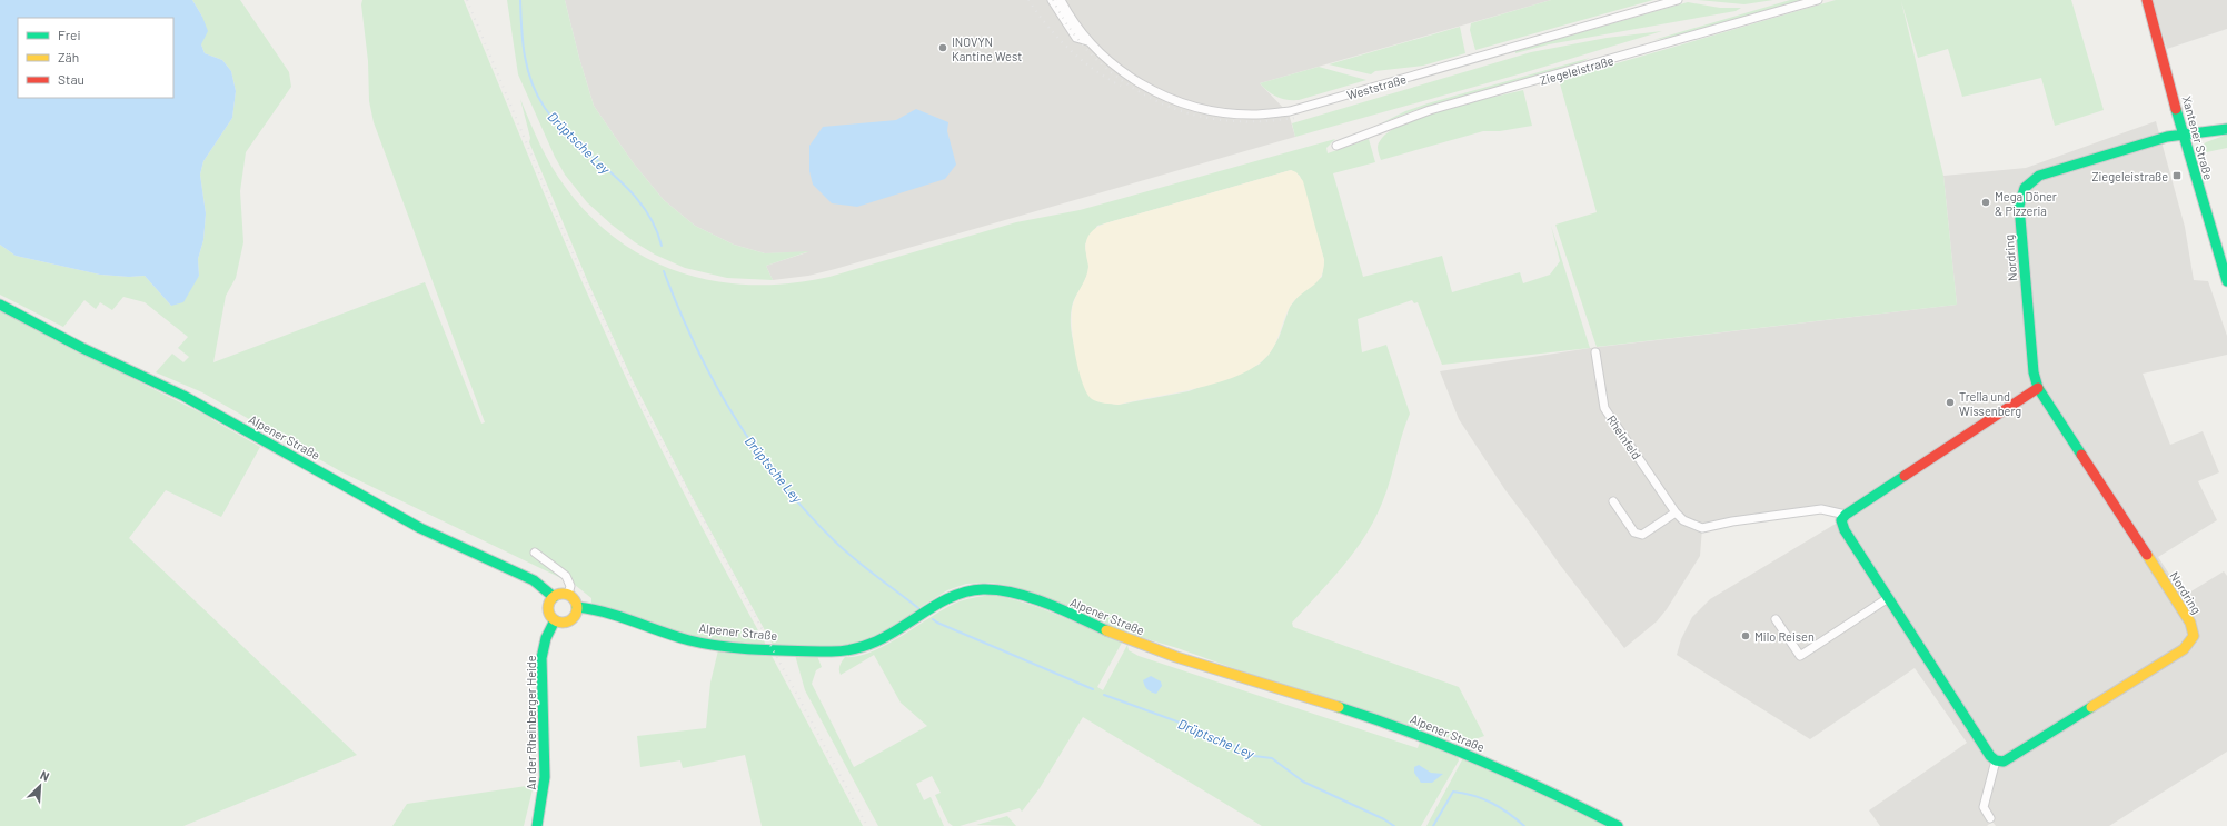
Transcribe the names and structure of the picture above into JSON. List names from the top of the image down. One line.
{"streets":{"street":["Ziegeleistraße","Weststraße","Xantener Straße","Nordring","Alpener Straße","Rheinfeld","An der Rheinberger Heide"]},"crossings":[["Xantener Straße","Nordring"],["Alpener Straße","An der Rheinberger Heide"]],"water":["Drüptsche Ley"],"places":{"other":["INOVYN Kantine West","Mega Döner & Pizzeria","Trella und Wissenberg","Milo Reisen"],"transit":["Ziegeleistraße"]},"legend":["Frei","Zäh","Stau"],"north":"top right"}
